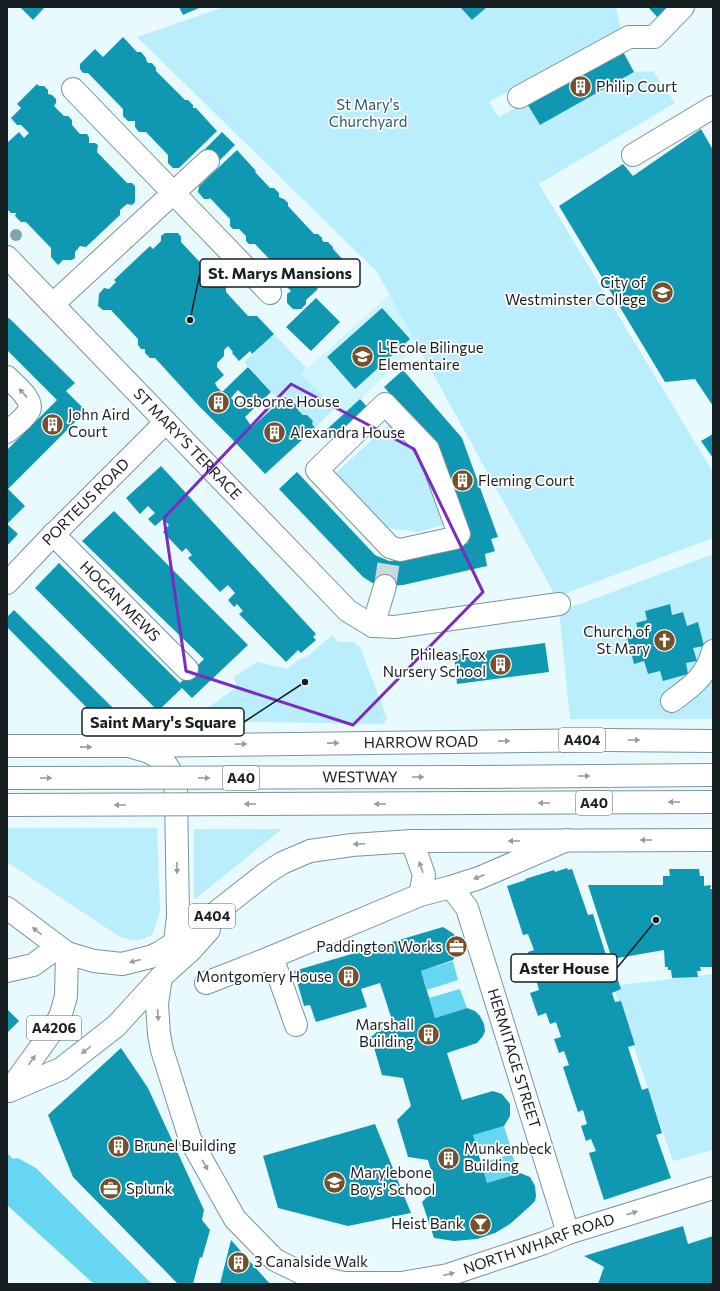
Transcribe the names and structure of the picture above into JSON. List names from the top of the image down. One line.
{"streets":{"main road":["ST MARY'S TERRACE","PORTEUS ROAD","HOGAN MEWS","A404","HARROW ROAD","WESTWAY","A40","A4206","HERMITAGE STREET","NORTH WHARF ROAD"]},"crossings":[["ST MARY'S TERRACE","PORTEUS ROAD"],["PORTEUS ROAD","HOGAN MEWS"],["A404","A4206"],["A4206","NORTH WHARF ROAD"],["HERMITAGE STREET","NORTH WHARF ROAD"]],"parks":["St Mary's Churchyard"],"places":{"building":["Philip Court","Osborne House","John Aird Court","Alexandra House","Fleming Court","Phileas Fox Nursery School","Montgomery House","Marshall Building","Brunel Building","Munkenbeck Building","3 Canalside Walk"],"school or university":["City of Westminster College","L'Ecole Bilingue Elementaire","Marylebone Boys' School"],"other":["St. Marys Mansions","Saint Mary's Square","Aster House"],"church":["Church of St Mary"],"office":["Paddington Works","Splunk"],"bar":["Heist Bank"]}}
